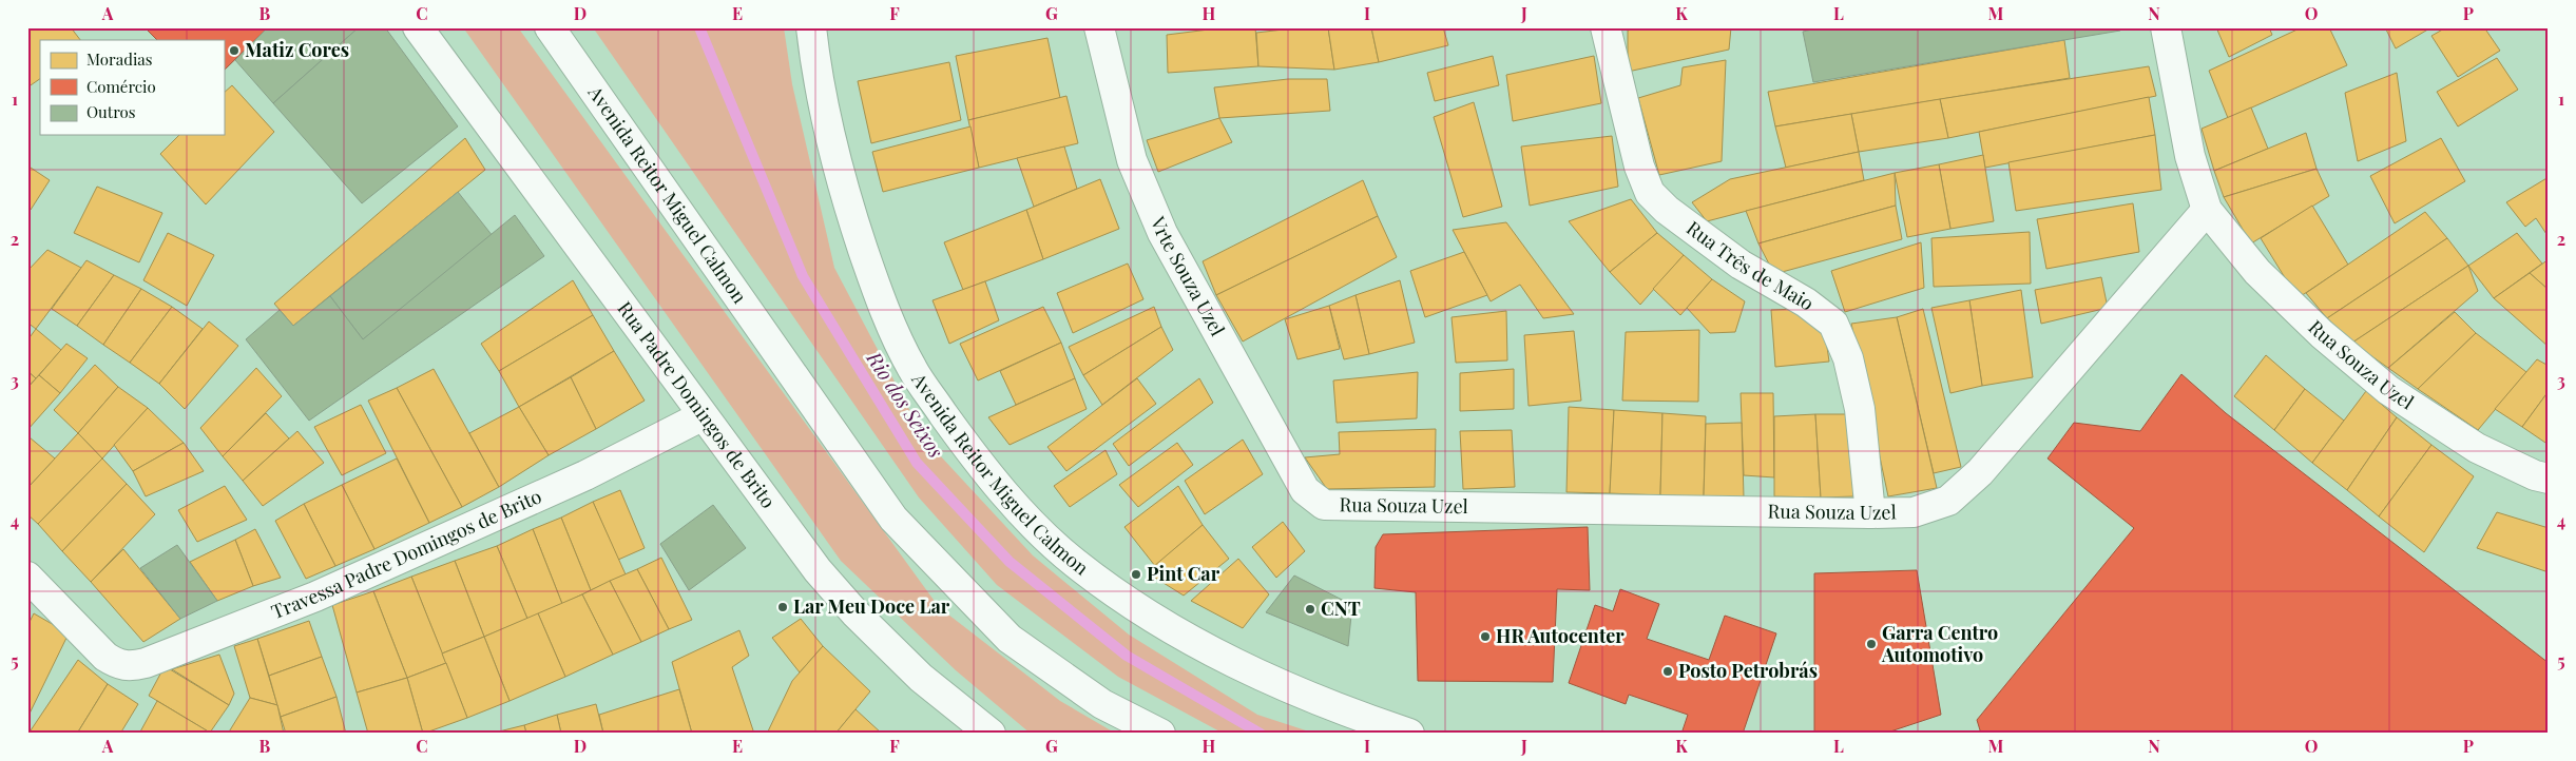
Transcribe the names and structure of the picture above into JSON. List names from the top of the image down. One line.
{"streets":{"street":["Avenida Reitor Miguel Calmon","Rua Três de Maio","Vrte Souza Uzel","Rua Souza Uzel","Rua Padre Domingos de Brito","Travessa Padre Domingos de Brito"]},"crossings":[["Rua Três de Maio","Rua Souza Uzel"],["Vrte Souza Uzel","Rua Souza Uzel"],["Rua Padre Domingos de Brito","Travessa Padre Domingos de Brito"]],"water":["Rio dos Seixos"],"places":["Matiz Cores","Pint Car","Lar Meu Doce Lar","CNT","HR Autocenter","Garra Centro Automotivo","Posto Petrobrás"],"legend":["Moradias","Comércio","Outros"],"grid":{"columns":["A","B","C","D","E","F","G","H","I","J","K","L","M","N","O","P"],"rows":["1","2","3","4","5"]}}
